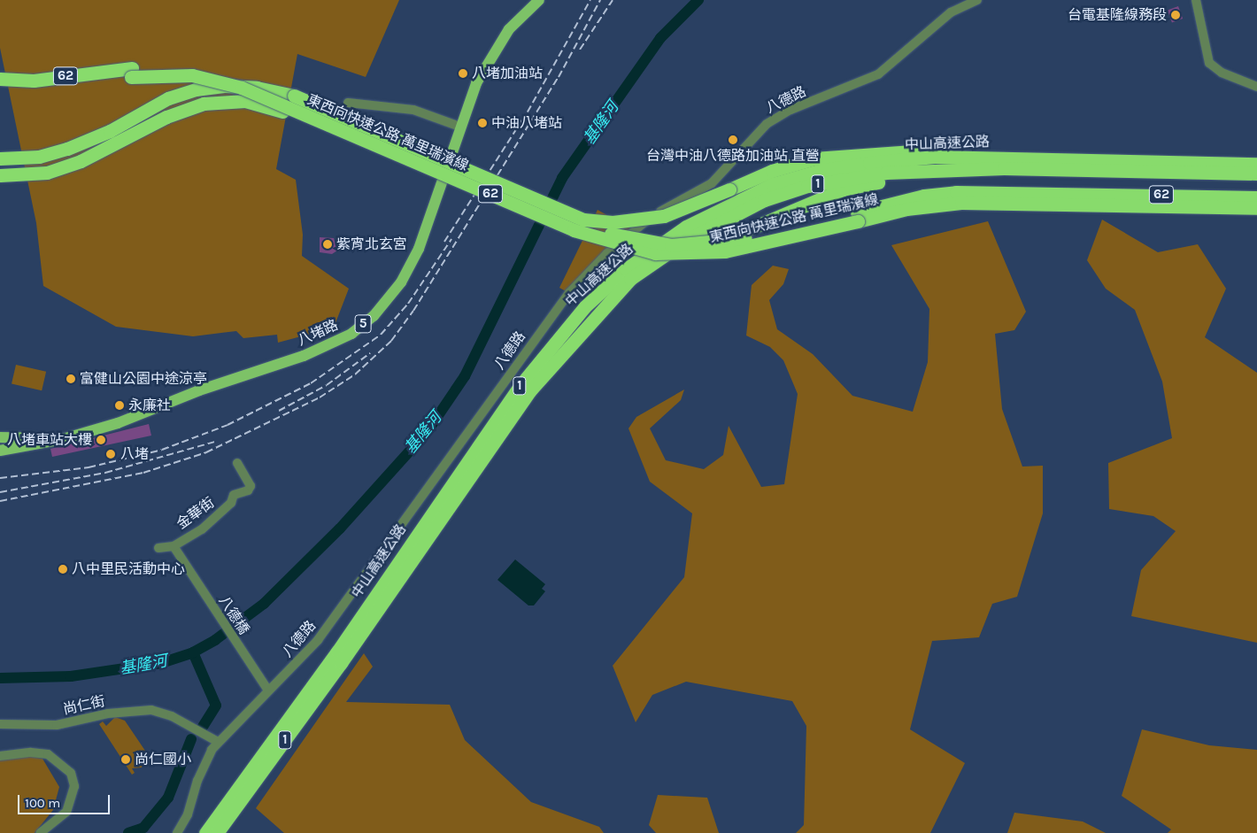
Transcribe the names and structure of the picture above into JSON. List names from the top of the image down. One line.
{"streets":{"highway":["62","東西向快速公路 萬里瑞濱線","中山高速公路","1"],"main road":["5","八堵路"],"street":["八德路","金華街","八德橋","尚仁街"]},"crossings":[["八德路","八德橋"],["八德路","尚仁街"],["金華街","八德橋"]],"water":["基隆河"],"places":["台電基隆線務段","八堵加油站","中油八堵站","台灣中油八德路加油站 直營","紫宵北玄宮","富健山公園中途涼亭","永廉社","八堵車站大樓","八堵","八中里民活動中心","尚仁國小"],"scale_bar":"100 m"}
